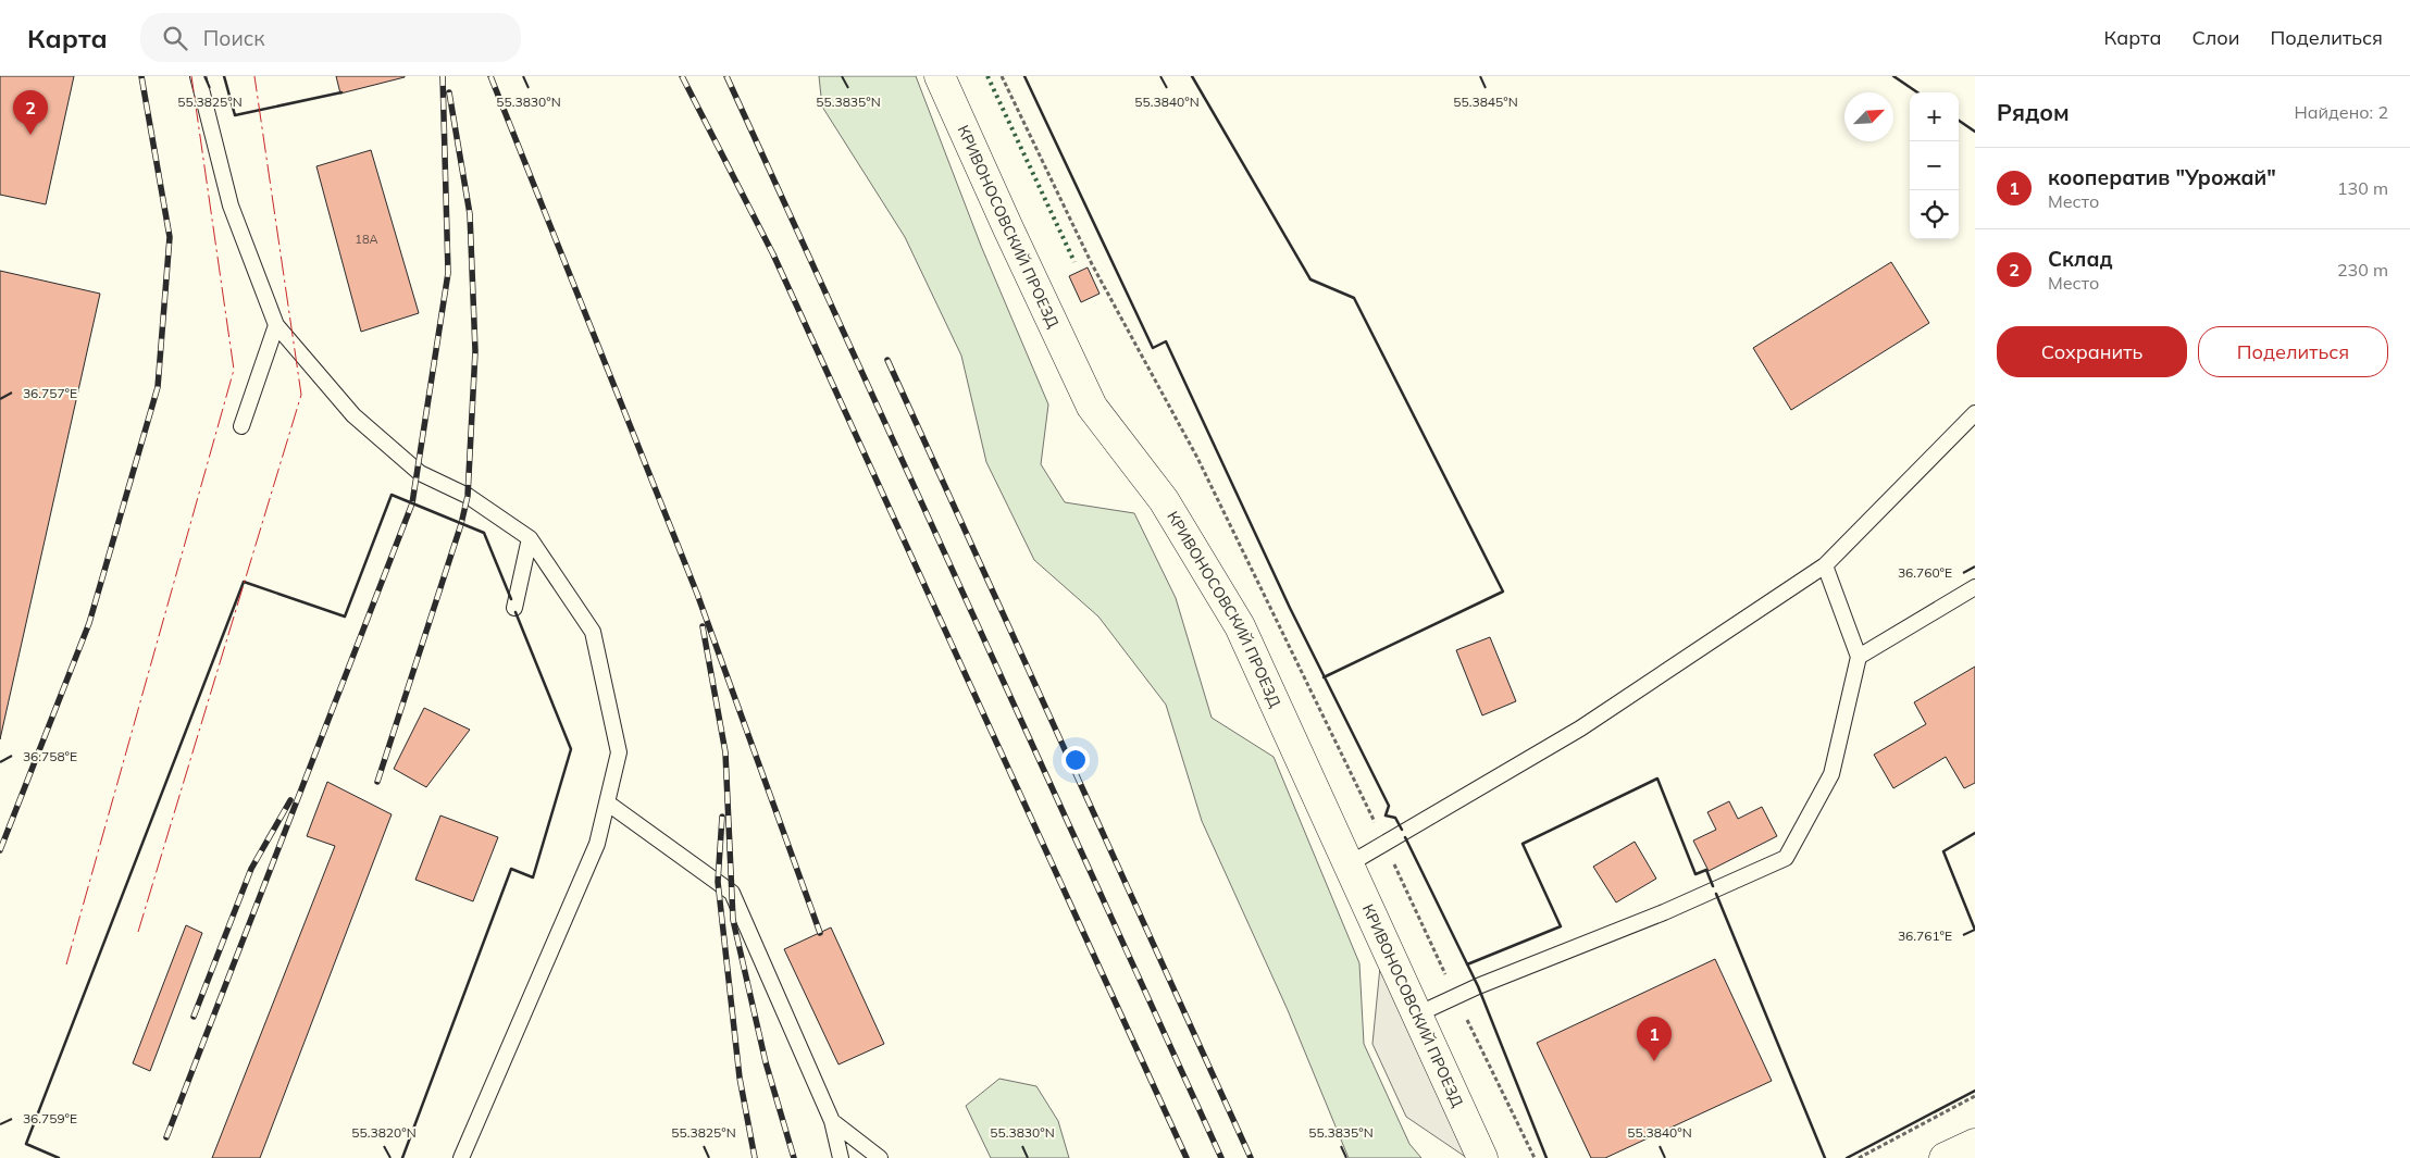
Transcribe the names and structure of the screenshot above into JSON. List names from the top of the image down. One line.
{"streets":{"street":["КРИВОНОСОВСКИЙ ПРОЕЗД"]},"house_numbers":["18А"],"north":"top right","page":{"header":"Карта","search":"Поиск","nav":["Карта","Слои","Поделиться"],"heading":["Рядом","Найдено: 2"],"pins":["2","1"],"map_buttons":["+","−"],"list":[{"mark":"1","name":"кооператив \"Урожай\"","note":"Место","value":"130 m"},{"mark":"2","name":"Склад","note":"Место","value":"230 m"}],"buttons":["Сохранить","Поделиться"]},"coordinates":["55.3825°N","55.3830°N","55.3835°N","55.3840°N","55.3845°N","36.757°E","36.760°E","36.758°E","36.761°E","36.759°E","55.3820°N"]}
